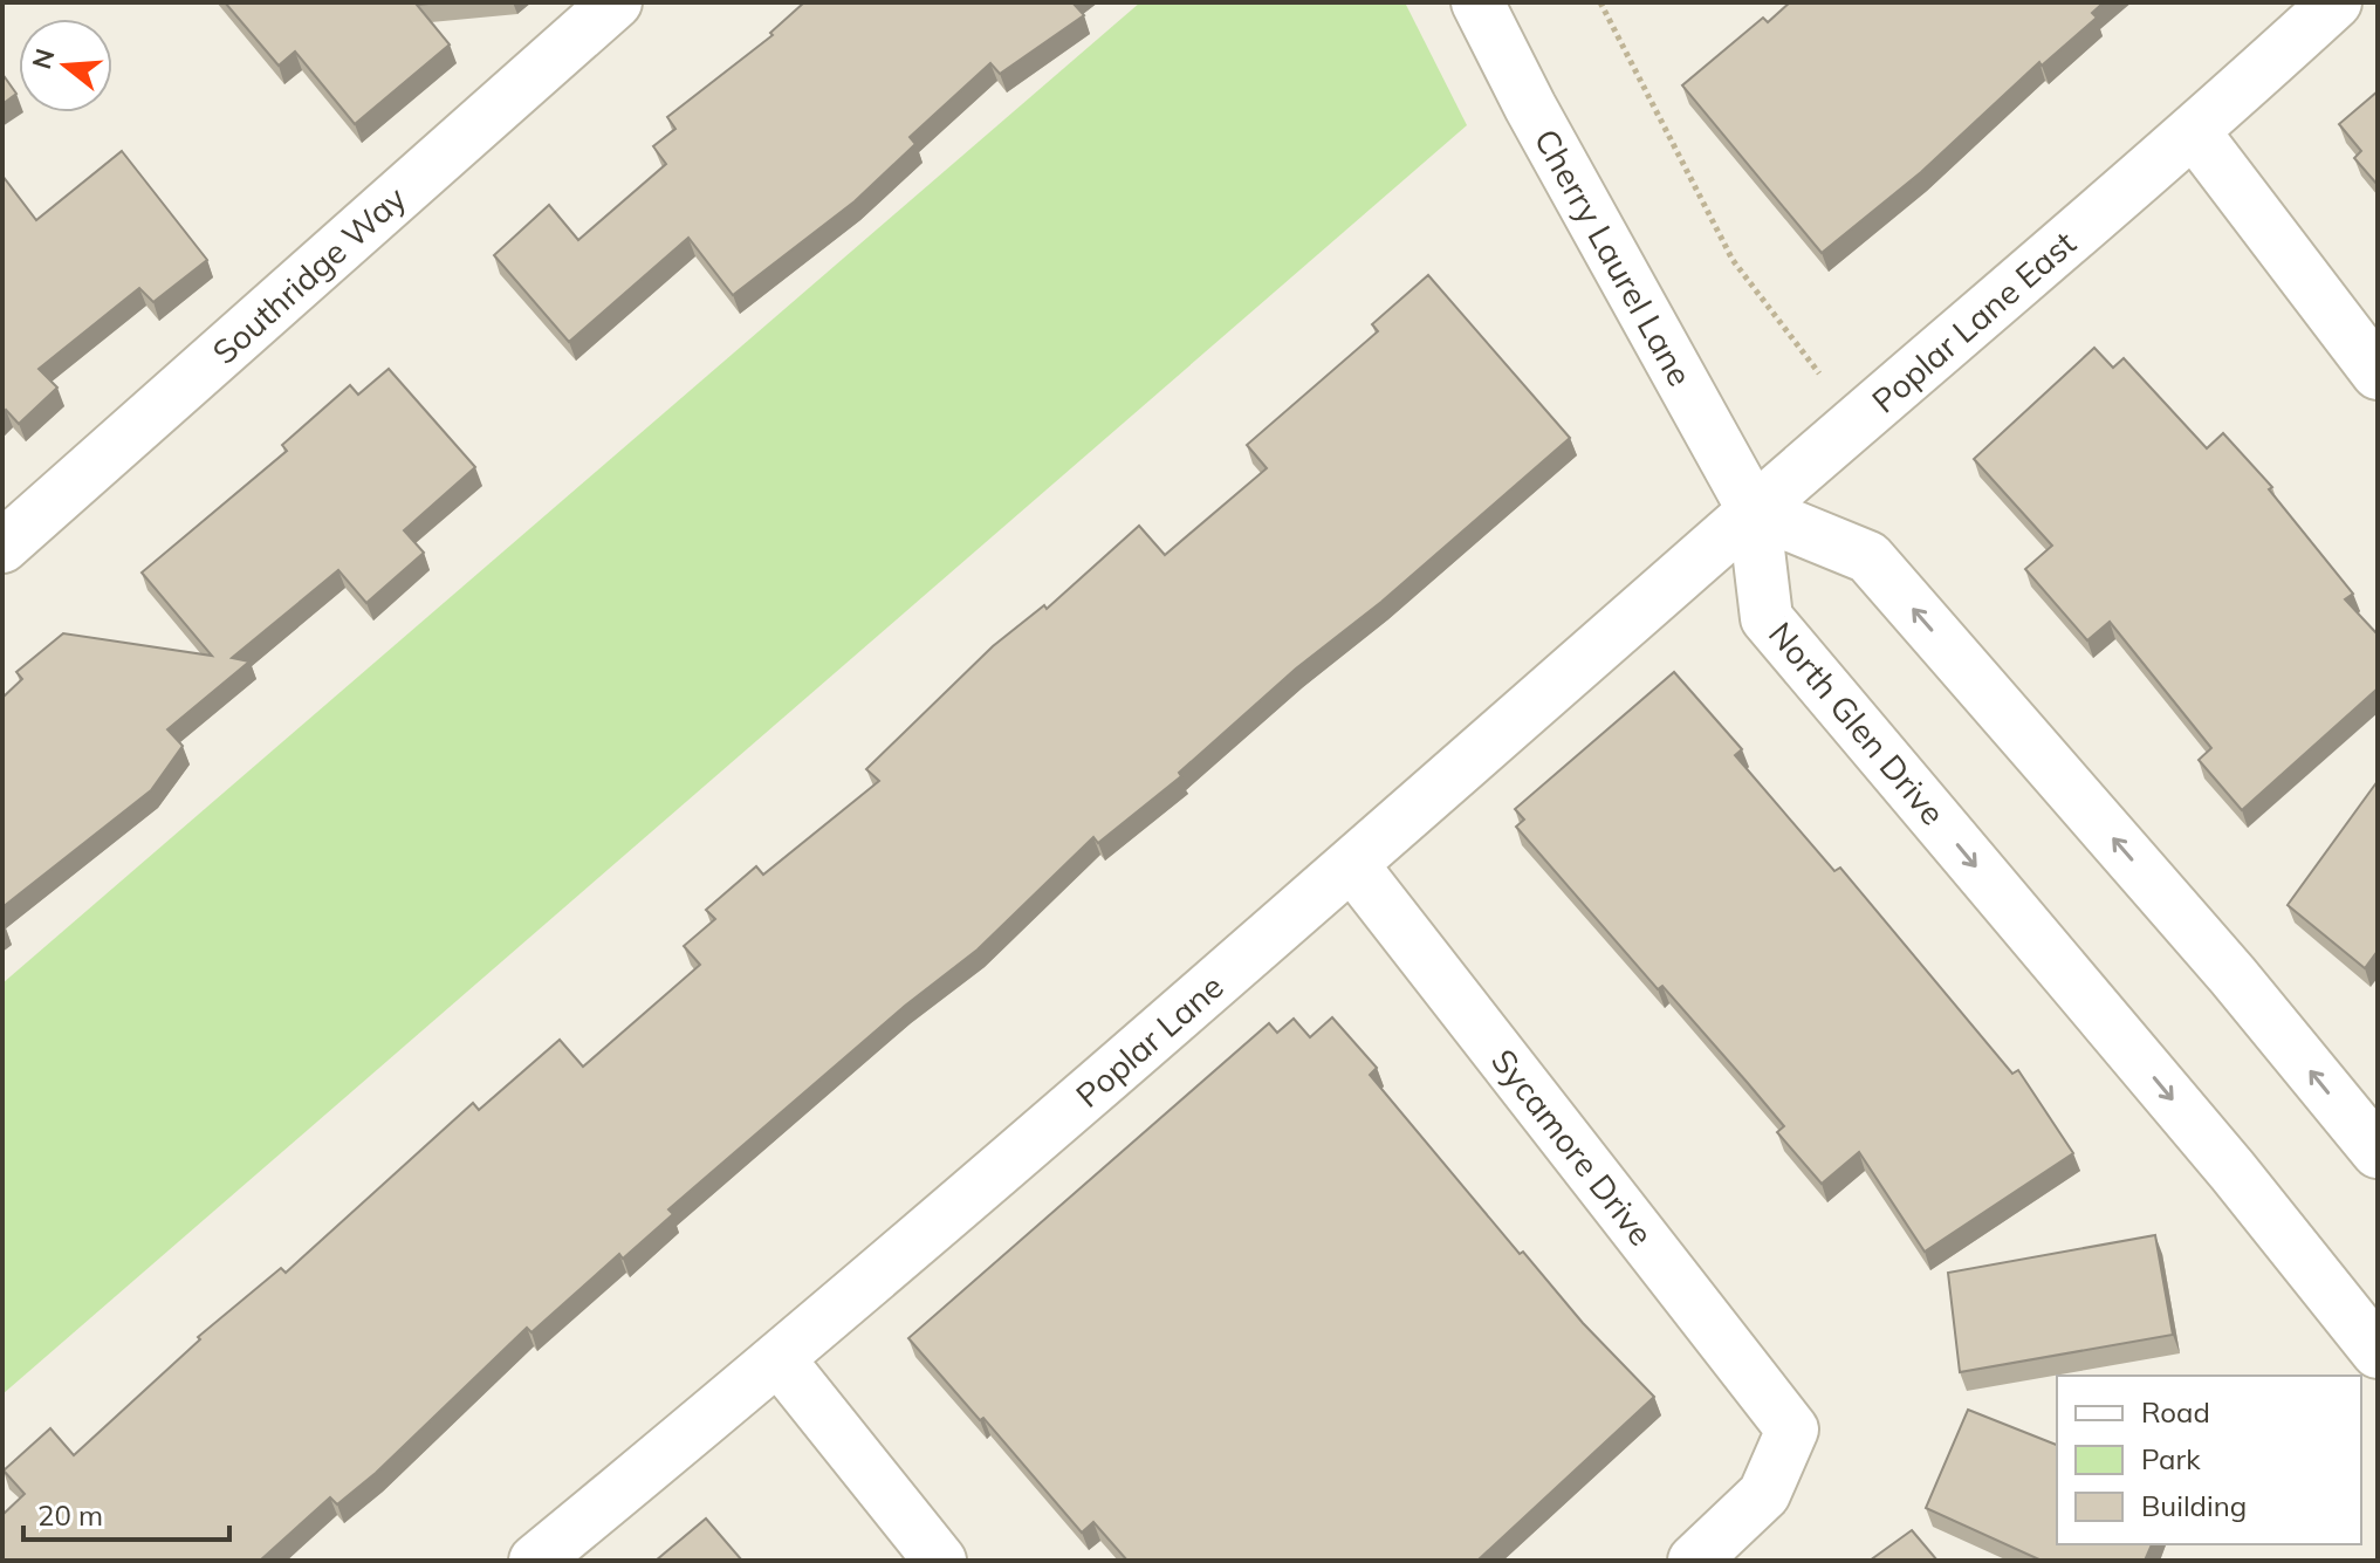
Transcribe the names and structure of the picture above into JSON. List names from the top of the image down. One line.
{"streets":{"street":["Cherry Laurel Lane","Southridge Way","Poplar Lane East","North Glen Drive","Poplar Lane","Sycamore Drive"]},"crossings":[["Cherry Laurel Lane","Poplar Lane East"],["Cherry Laurel Lane","North Glen Drive"],["Cherry Laurel Lane","Poplar Lane"],["Poplar Lane East","North Glen Drive"],["Poplar Lane East","Poplar Lane"],["North Glen Drive","Poplar Lane"],["Poplar Lane","Sycamore Drive"]],"legend":["Road","Park","Building"],"scale_bar":"20 m","north":"left"}
